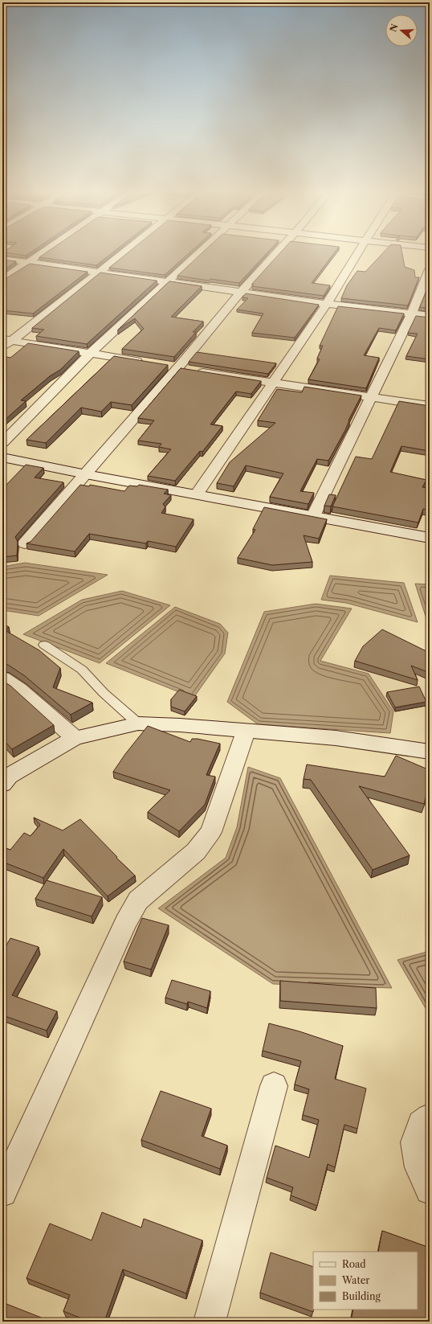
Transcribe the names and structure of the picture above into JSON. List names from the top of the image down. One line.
{"legend":["Road","Water","Building"],"north":"left"}
